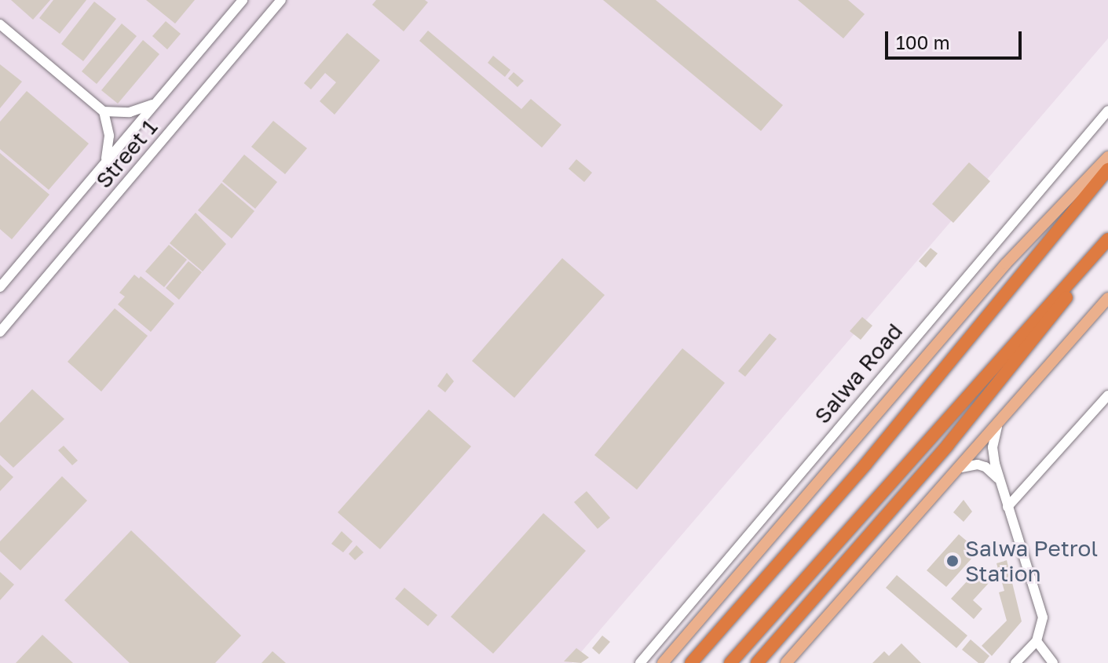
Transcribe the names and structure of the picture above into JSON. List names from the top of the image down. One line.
{"streets":{"main road":["Salwa Road"],"street":["Street 1"]},"places":["Salwa Petrol Station"],"scale_bar":"100 m"}
